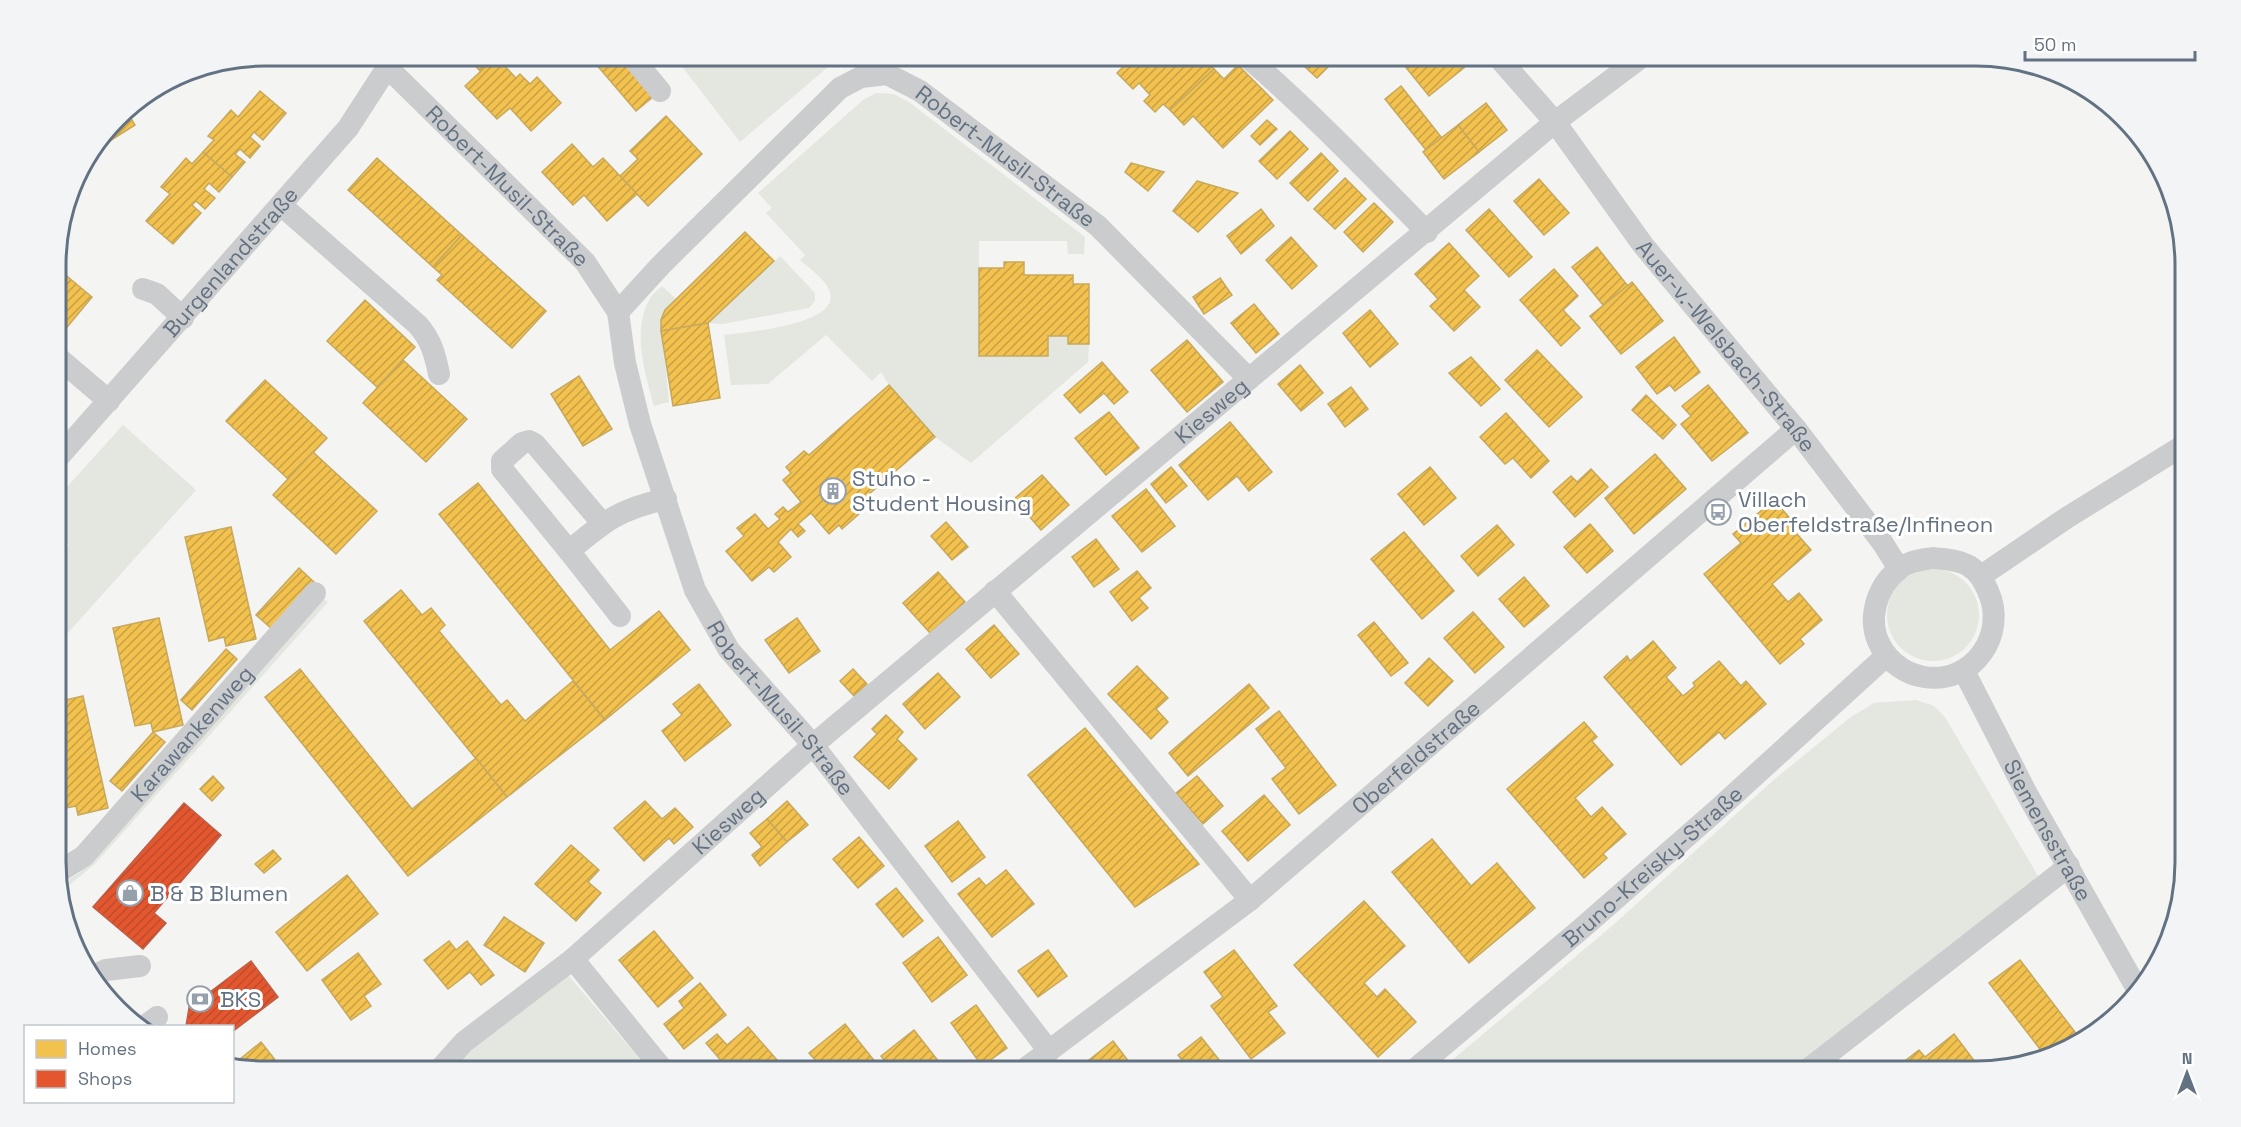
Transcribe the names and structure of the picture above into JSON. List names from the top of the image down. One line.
{"streets":{"street":["Robert-Musil-Straße","Burgenlandstraße","Auer-v.-Welsbach-Straße","Kiesweg","Karawankenweg","Oberfeldstraße","Siemensstraße","Bruno-Kreisky-Straße"]},"crossings":[["Robert-Musil-Straße","Kiesweg"],["Robert-Musil-Straße","Oberfeldstraße"],["Auer-v.-Welsbach-Straße","Kiesweg"],["Auer-v.-Welsbach-Straße","Oberfeldstraße"],["Auer-v.-Welsbach-Straße","Siemensstraße"],["Auer-v.-Welsbach-Straße","Bruno-Kreisky-Straße"],["Siemensstraße","Bruno-Kreisky-Straße"]],"places":{"building":["Stuho - Student Housing"],"bus stop":["Villach Oberfeldstraße/Infineon"],"shop":["B & B Blumen"],"bank":["BKS"]},"legend":["Homes","Shops"],"scale_bar":"50 m","north":"top"}
